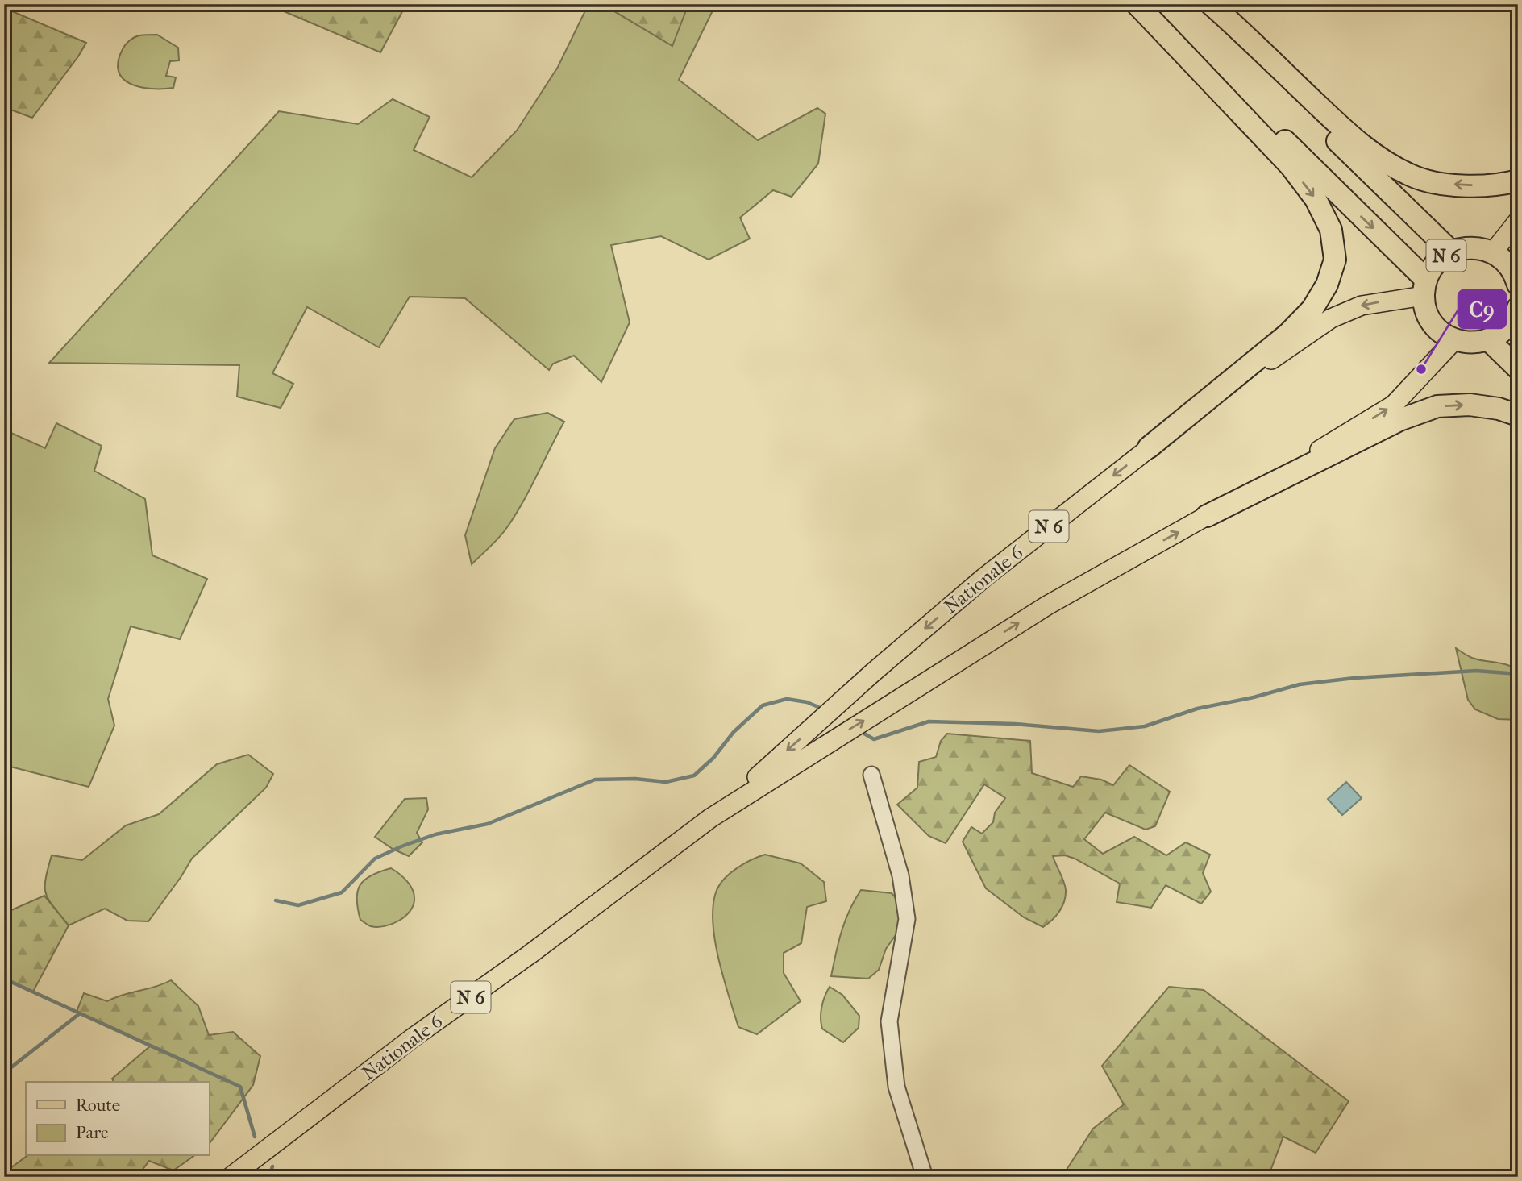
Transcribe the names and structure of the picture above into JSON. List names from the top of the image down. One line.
{"streets":{"highway":["N 6"],"main road":["Nationale 6"]},"crossings":[["N 6","Nationale 6"]],"places":["C9"],"legend":["Route","Parc"]}
